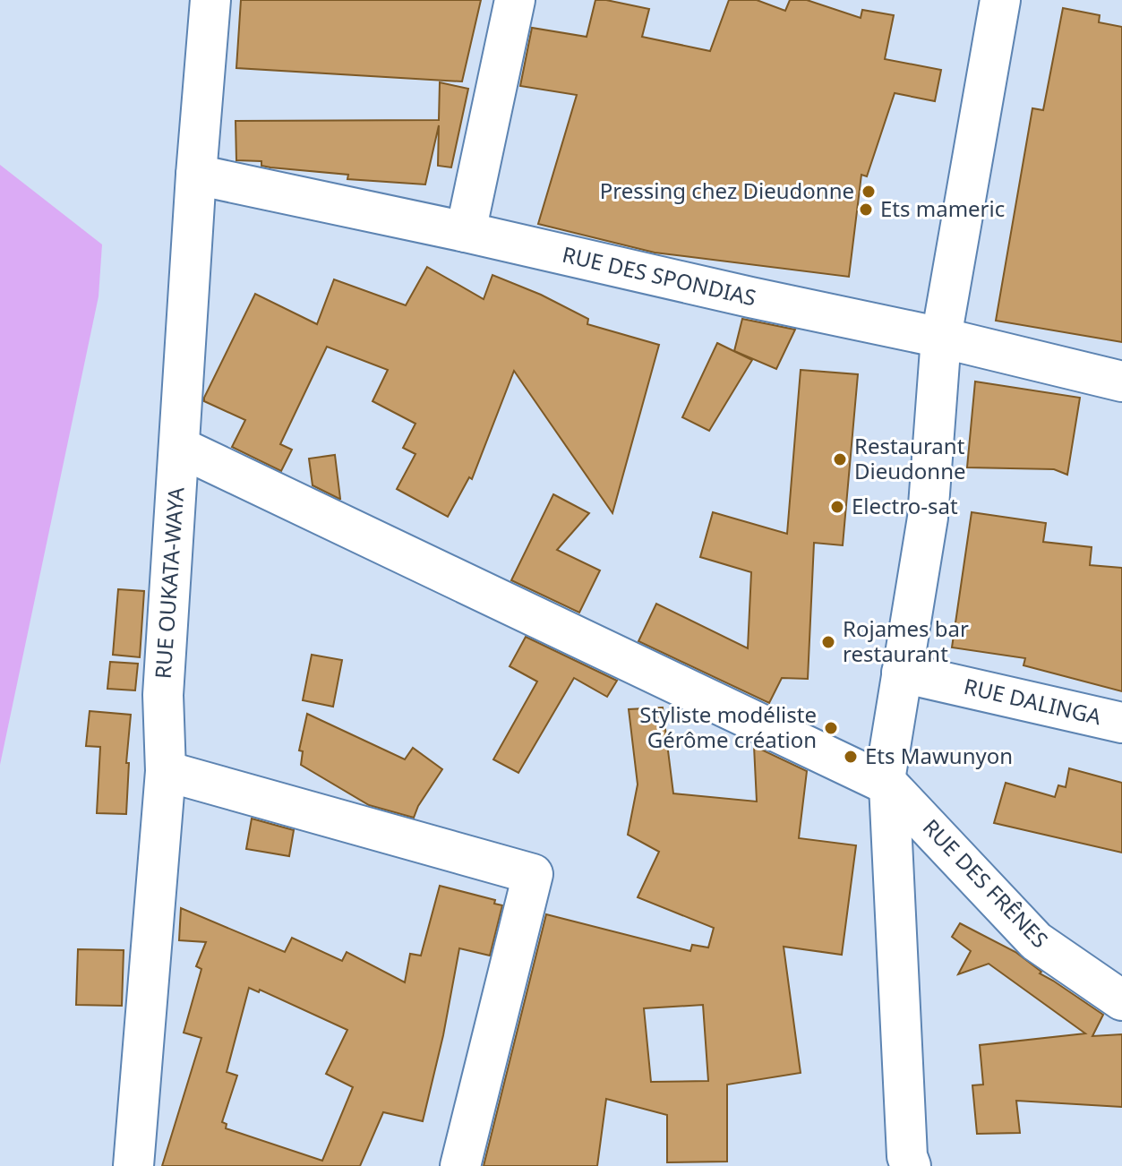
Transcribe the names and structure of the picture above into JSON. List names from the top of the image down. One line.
{"streets":{"street":["RUE DES SPONDIAS","RUE OUKATA-WAYA","RUE DALINGA","RUE DES FRÊNES"]},"crossings":[["RUE DES SPONDIAS","RUE OUKATA-WAYA"]],"places":["Pressing chez Dieudonne","Ets mameric","Restaurant Dieudonne","Electro-sat","Rojames bar restaurant","Styliste modéliste Gérôme création","Ets Mawunyon"]}
